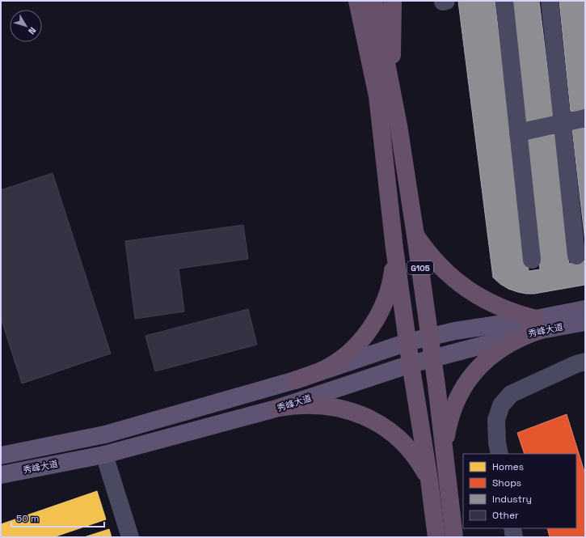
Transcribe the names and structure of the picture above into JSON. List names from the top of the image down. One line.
{"streets":{"highway":["G105"],"main road":["秀峰大道"]},"crossings":[["G105","秀峰大道"]],"legend":["Homes","Shops","Industry","Other"],"scale_bar":"50 m","north":"bottom right"}
